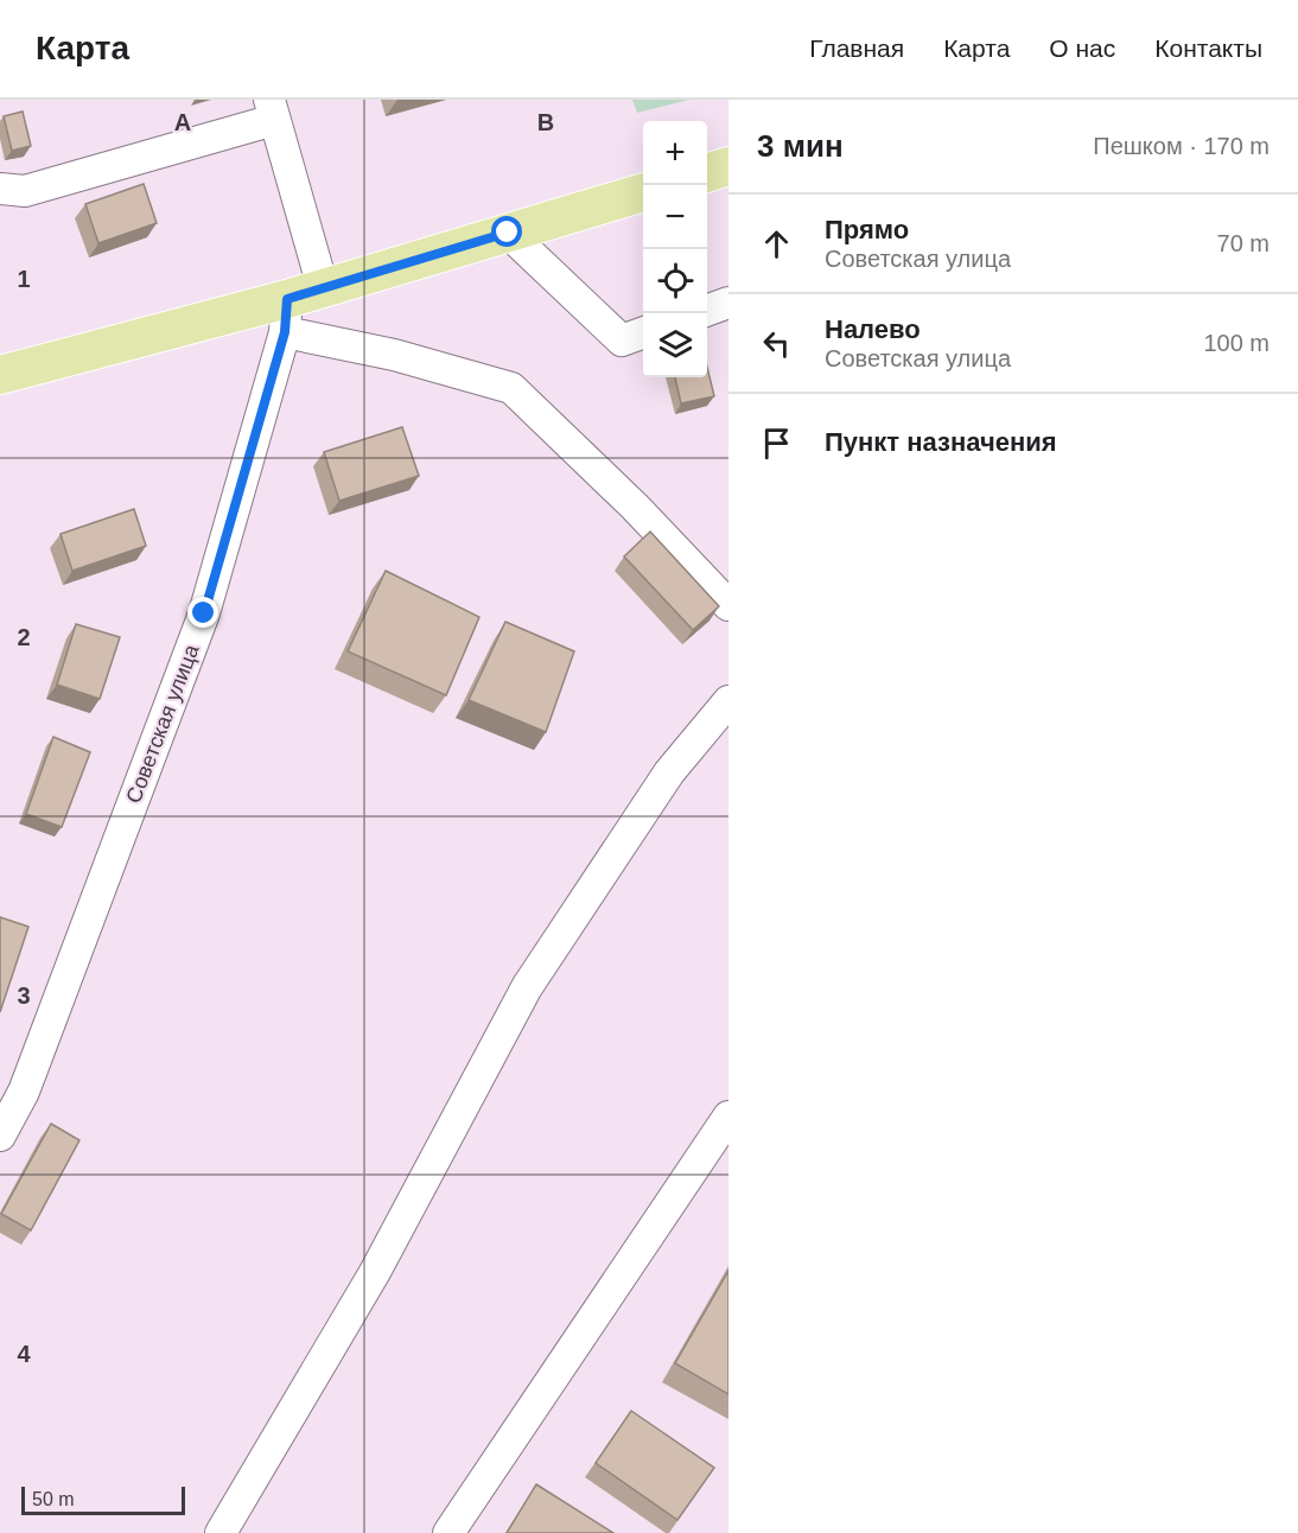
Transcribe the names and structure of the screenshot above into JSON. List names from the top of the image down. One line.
{"streets":{"street":["Советская улица"]},"scale_bar":"50 m","page":{"header":"Карта","nav":["Главная","Карта","О нас","Контакты"],"heading":["3 мин","Пешком · 170 m"],"map_buttons":["+","−"],"list":[["Прямо","Советская улица","70 m"],["Налево","Советская улица","100 m"],"Пункт назначения"],"scale":"50 m"},"grid":{"columns":["A","B"],"rows":["1","2","3","4"]}}
